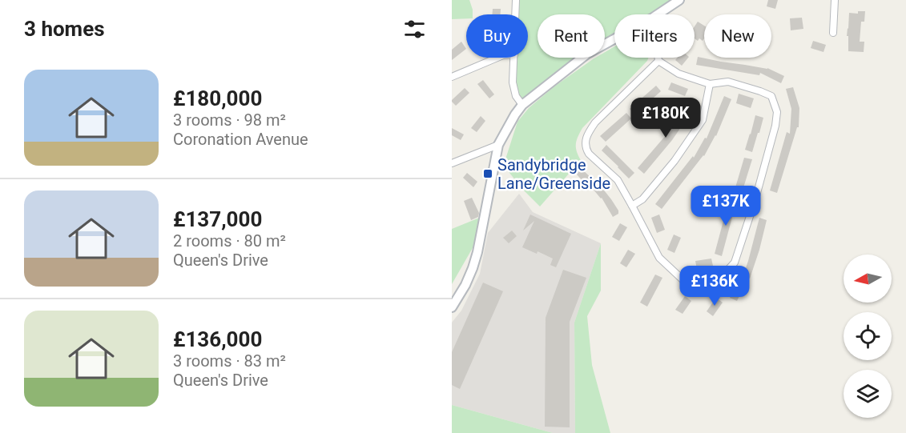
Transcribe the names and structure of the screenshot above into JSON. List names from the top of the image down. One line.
{"places":{"transit":["Sandybridge Lane/Greenside"]},"north":"left","page":{"heading":"3 homes","chip":["Buy","Rent","Filters","New"],"list":[{"name":"£180,000","note":"3 rooms · 98 m² · Coronation Avenue"},{"name":"£137,000","note":"2 rooms · 80 m² · Queen's Drive"},{"name":"£136,000","note":"3 rooms · 83 m² · Queen's Drive"}],"price":["£180K","£137K","£136K"]}}
